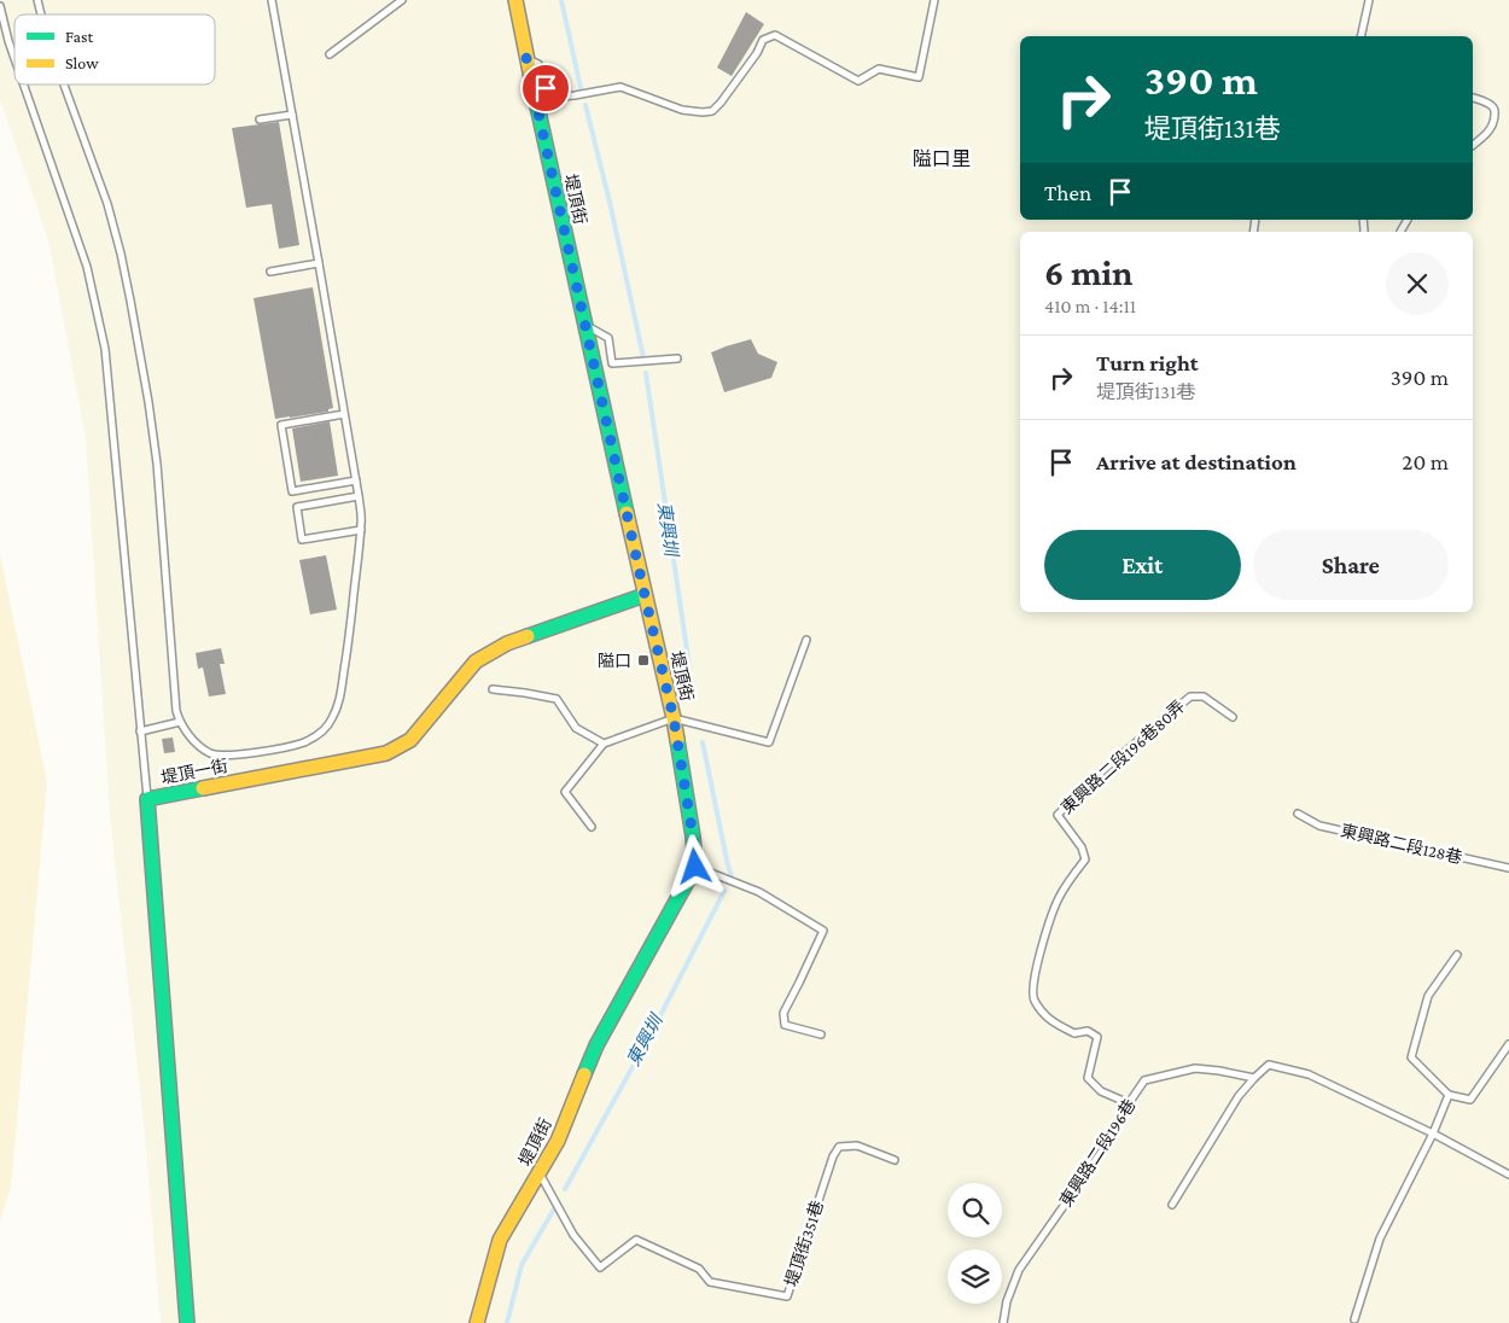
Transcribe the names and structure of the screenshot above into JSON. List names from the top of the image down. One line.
{"streets":{"street":["堤頂街","堤頂一街"],"lane":["東興路二段196巷80弄","東興路二段128巷","東興路二段196巷","堤頂街351巷"]},"crossings":[["堤頂街","堤頂一街"],["堤頂街","堤頂街351巷"],["東興路二段196巷80弄","東興路二段196巷"]],"districts":["隘口里"],"water":["東興圳"],"places":{"transit":["隘口"]},"legend":["Fast","Slow"],"page":{"turn":["390 m","堤頂街131巷"],"then":"Then","heading":["6 min","410 m · 14:11"],"list":[{"name":"Turn right","note":"堤頂街131巷","value":"390 m"},{"name":"Arrive at destination","value":"20 m"}],"buttons":["Exit","Share"]}}
